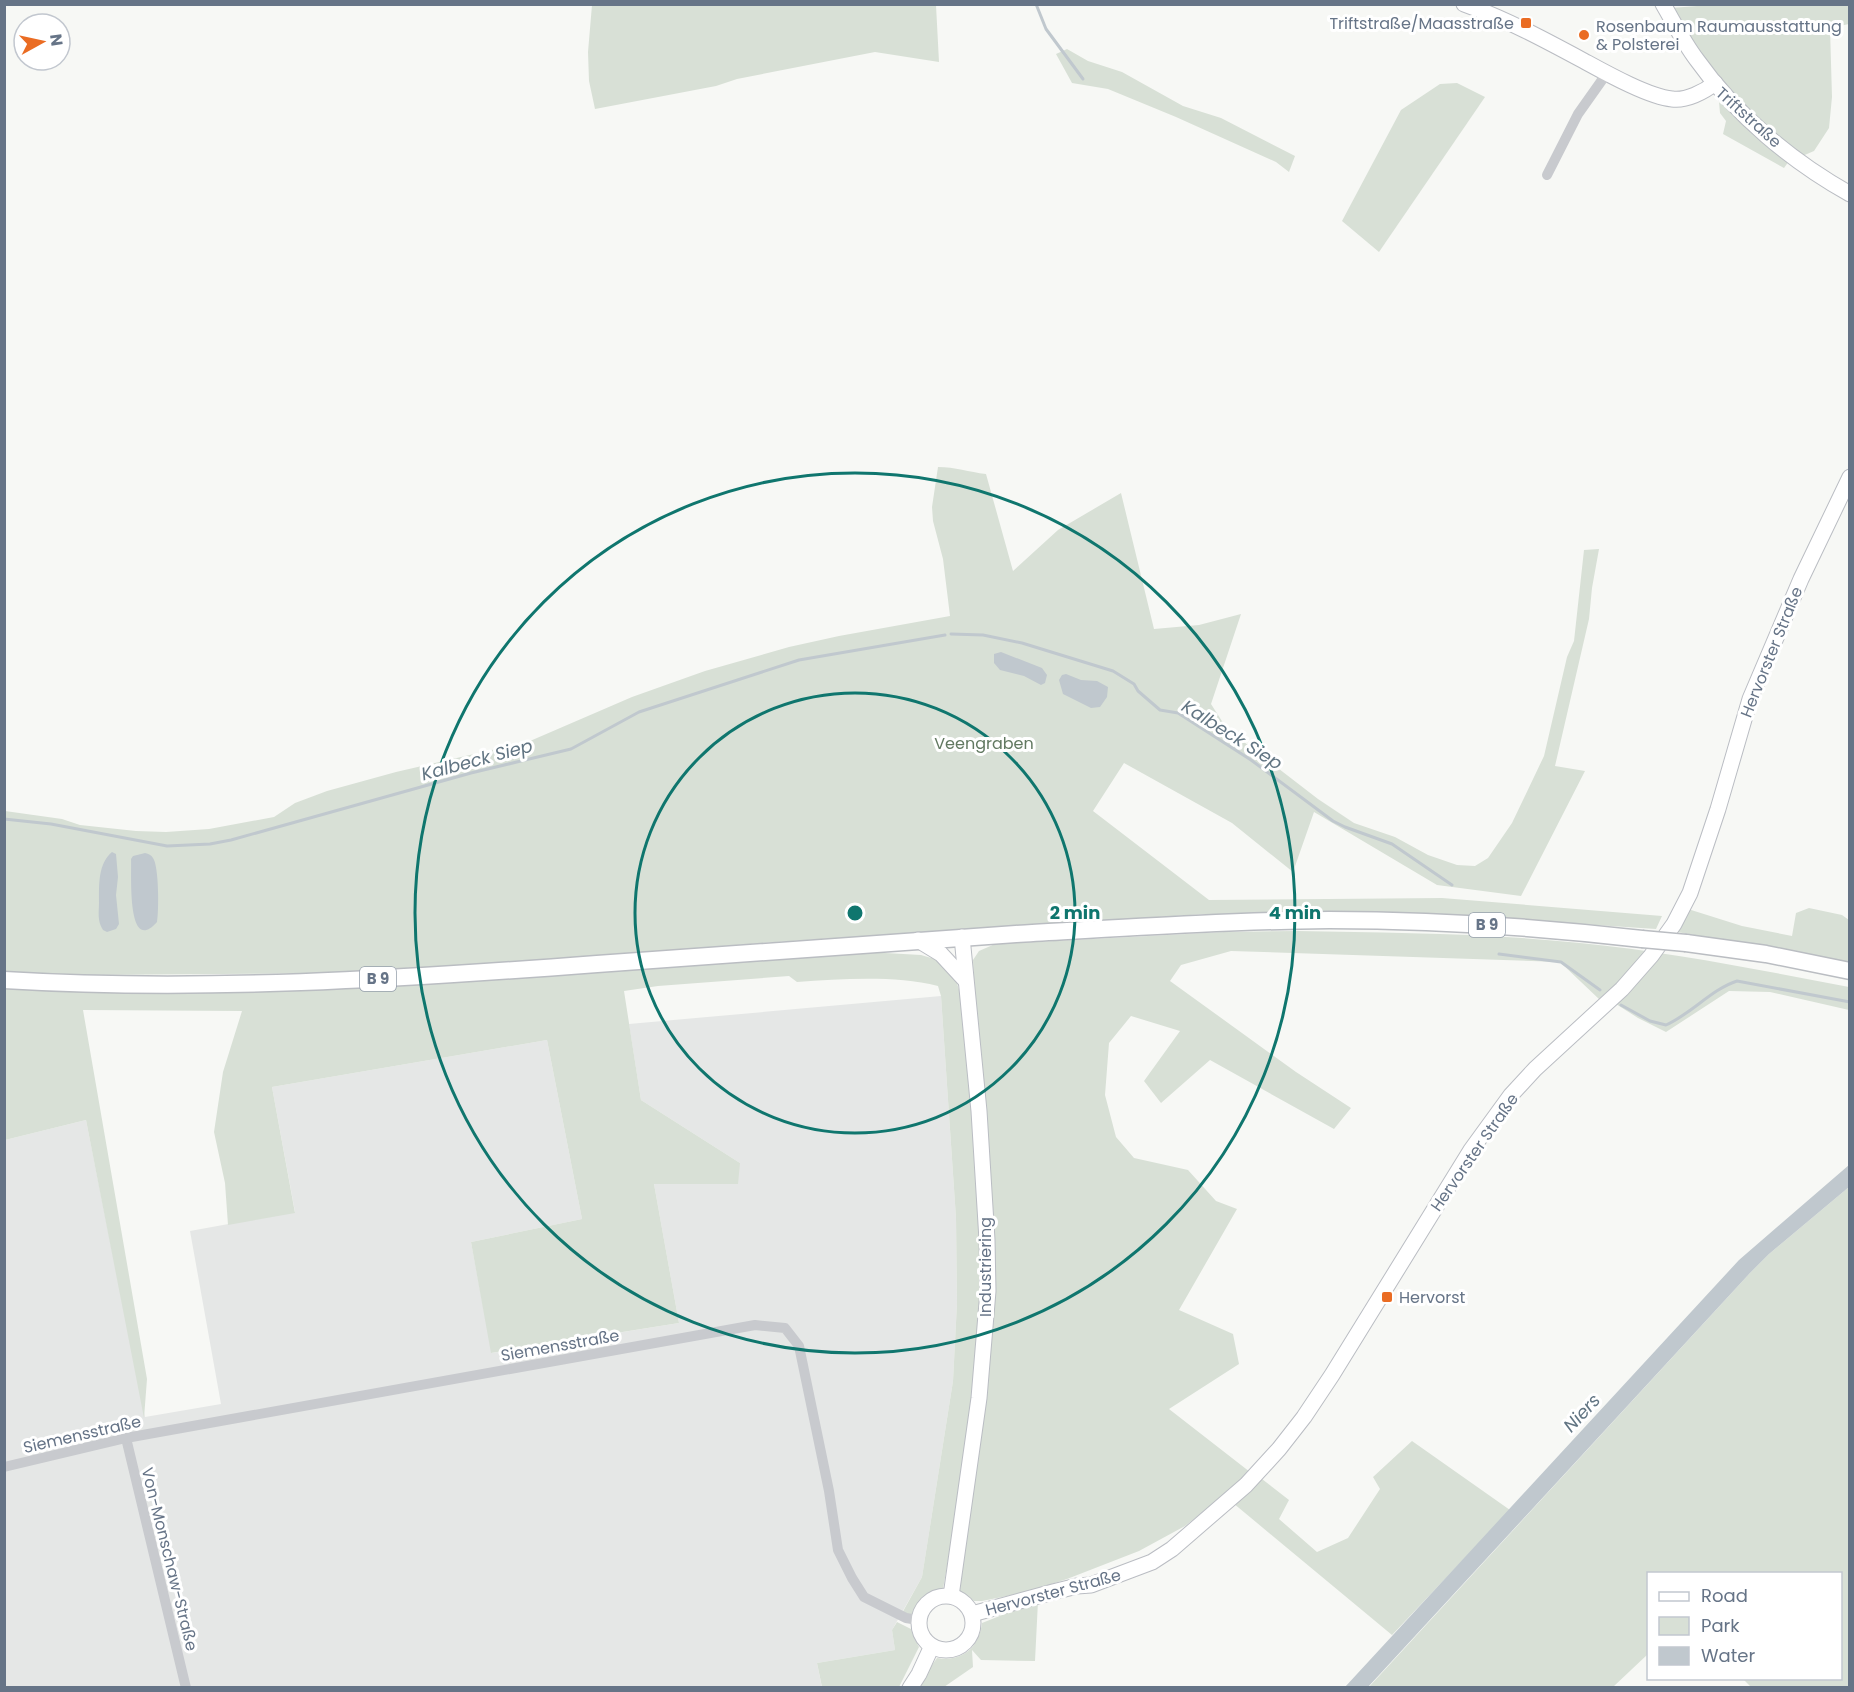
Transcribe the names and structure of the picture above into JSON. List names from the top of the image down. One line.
{"streets":{"main road":["B 9"],"street":["Triftstraße","Hervorster Straße","Industriering","Siemensstraße","Von-Monschaw-Straße"]},"crossings":[["Hervorster Straße","Industriering"],["Hervorster Straße","Siemensstraße"],["B 9","Industriering"],["Industriering","Siemensstraße"],["Siemensstraße","Von-Monschaw-Straße"]],"water":["Kalbeck Siep","Niers"],"parks":["Veengraben"],"places":{"transit":["Triftstraße/Maasstraße","Hervorst"],"other":["Rosenbaum Raumausstattung & Polsterei"]},"legend":["Road","Park","Water"],"north":"right","rings":["2 min","4 min"]}
